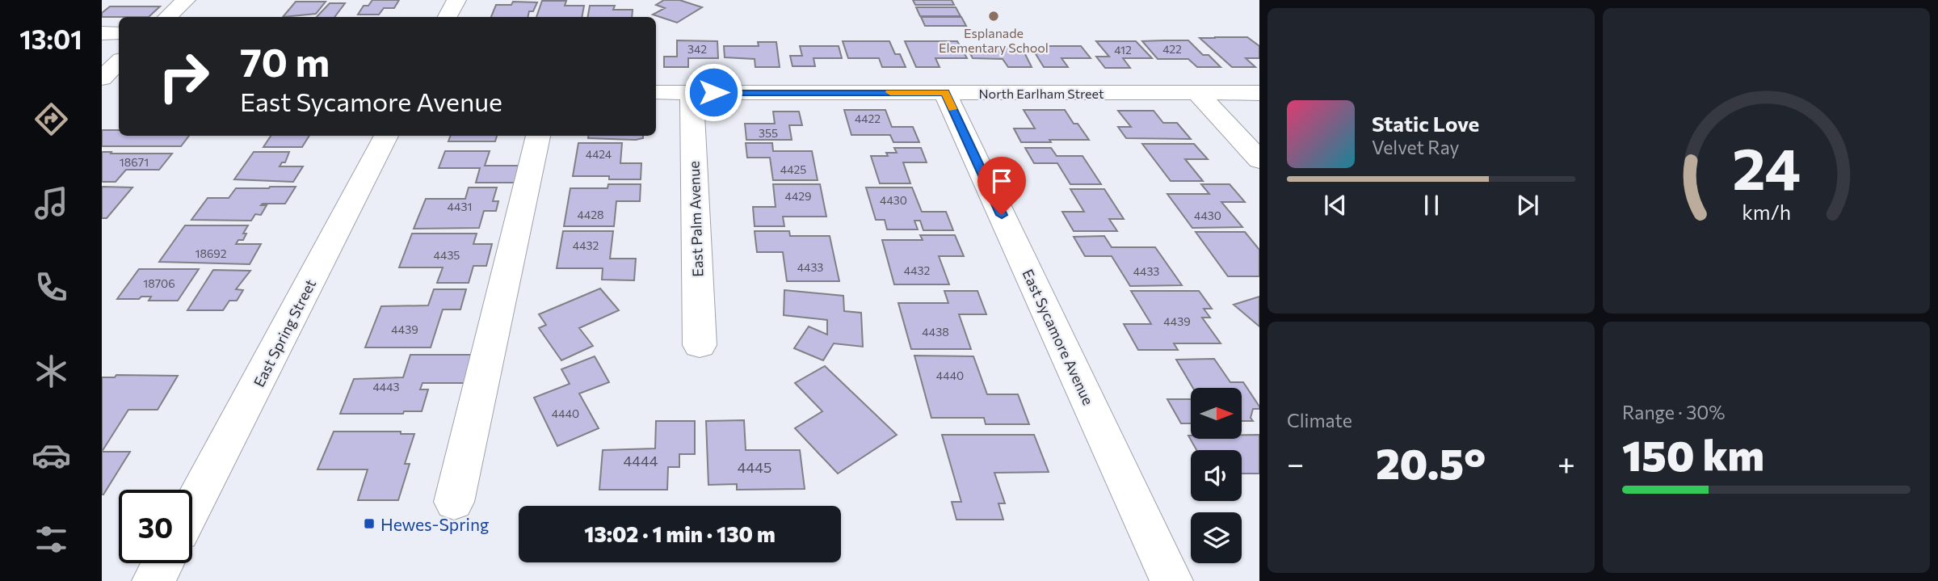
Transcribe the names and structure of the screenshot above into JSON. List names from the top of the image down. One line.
{"streets":{"street":["North Earlham Street","East Palm Avenue","East Spring Street","East Sycamore Avenue"]},"crossings":[["North Earlham Street","East Palm Avenue"],["North Earlham Street","East Sycamore Avenue"]],"places":{"other":["Esplanade Elementary School"],"transit":["Hewes-Spring"]},"house_numbers":["342","422","412","4422","355","4424","18671","4425","4429","4430","4431","4428","4430","4432","18692","4435","4433","4432","4433","18706","4439","4439","4438","4440","4443","4440","4444","4445"],"north":"right","page":{"tabs":"13:01","turn":["70 m","East Sycamore Avenue"],"song":["Static Love","Velvet Ray"],"tile":["Climate",["Range · 30%","150 km"]],"heat":["−","20.5°","+"],"limit":"30","trip":"13:02 · 1 min · 130 m","gauge":["24","km/h"]}}
